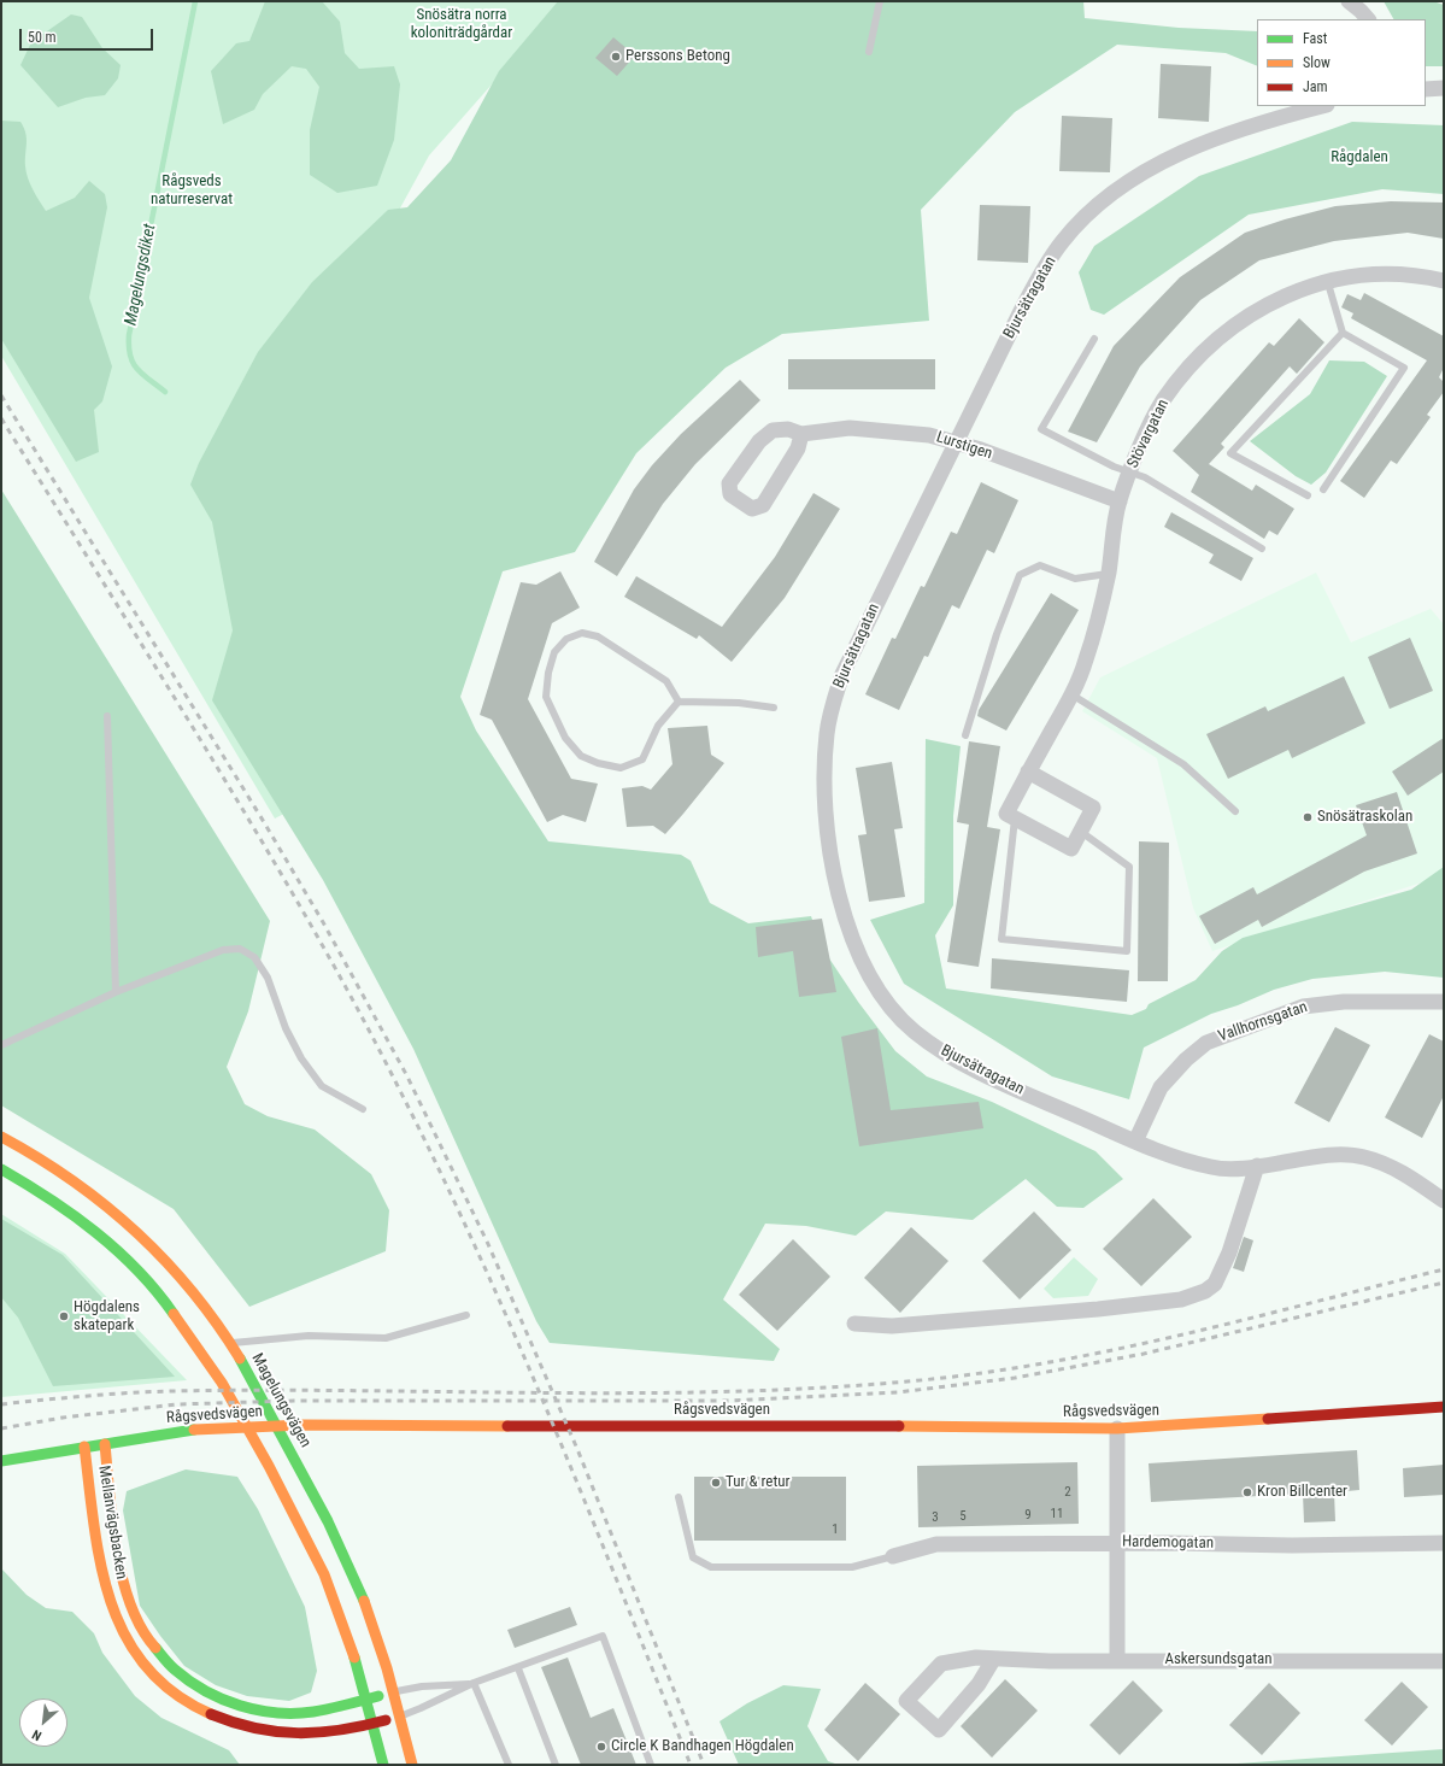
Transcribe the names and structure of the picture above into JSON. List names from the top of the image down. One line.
{"streets":{"street":["Bjursätragatan","Stövargatan","Lurstigen","Vallhornsgatan","Magelungsvägen","Rågsvedsvägen","Mellanvägsbacken","Hardemogatan","Askersundsgatan"]},"crossings":[["Bjursätragatan","Lurstigen"],["Bjursätragatan","Vallhornsgatan"],["Stövargatan","Lurstigen"],["Magelungsvägen","Mellanvägsbacken"],["Rågsvedsvägen","Mellanvägsbacken"]],"water":["Magelungsdiket"],"parks":["Snösätra norra koloniträdgårdar","Rågdalen","Rågsveds naturreservat"],"places":["Perssons Betong","Snösätraskolan","Högdalens skatepark","Tur & retur","Kron Billcenter","Circle K Bandhagen Högdalen"],"house_numbers":["2","11","9","5","3","1"],"legend":["Fast","Slow","Jam"],"scale_bar":"50 m","north":"bottom left"}
